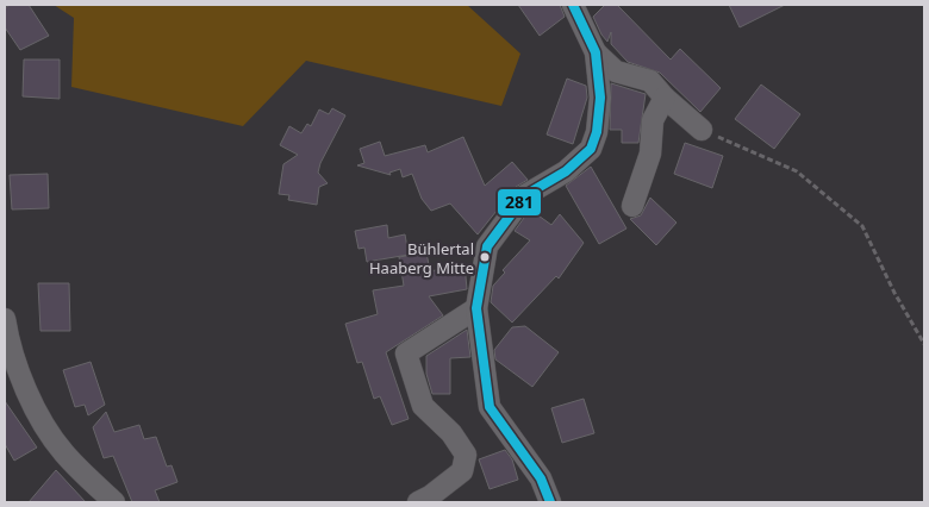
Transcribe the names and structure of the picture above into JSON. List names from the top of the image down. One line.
{"places":["Bühlertal Haaberg Mitte"],"lines":["transit line 281"]}
